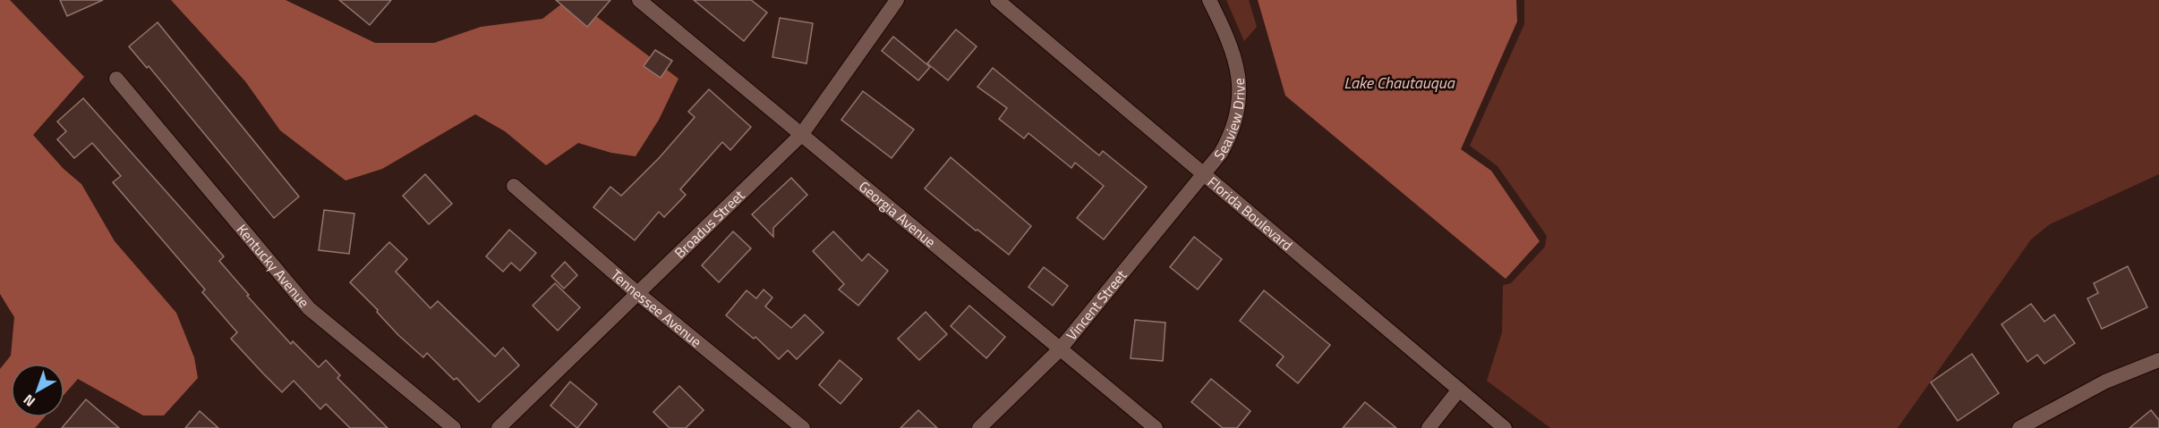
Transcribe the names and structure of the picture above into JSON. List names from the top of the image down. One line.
{"streets":{"street":["Seaview Drive","Florida Boulevard","Georgia Avenue","Broadus Street","Kentucky Avenue","Vincent Street","Tennessee Avenue"]},"crossings":[["Seaview Drive","Florida Boulevard"],["Seaview Drive","Vincent Street"],["Florida Boulevard","Vincent Street"],["Georgia Avenue","Broadus Street"],["Georgia Avenue","Vincent Street"],["Broadus Street","Tennessee Avenue"]],"water":["Lake Chautauqua"],"north":"bottom left"}
